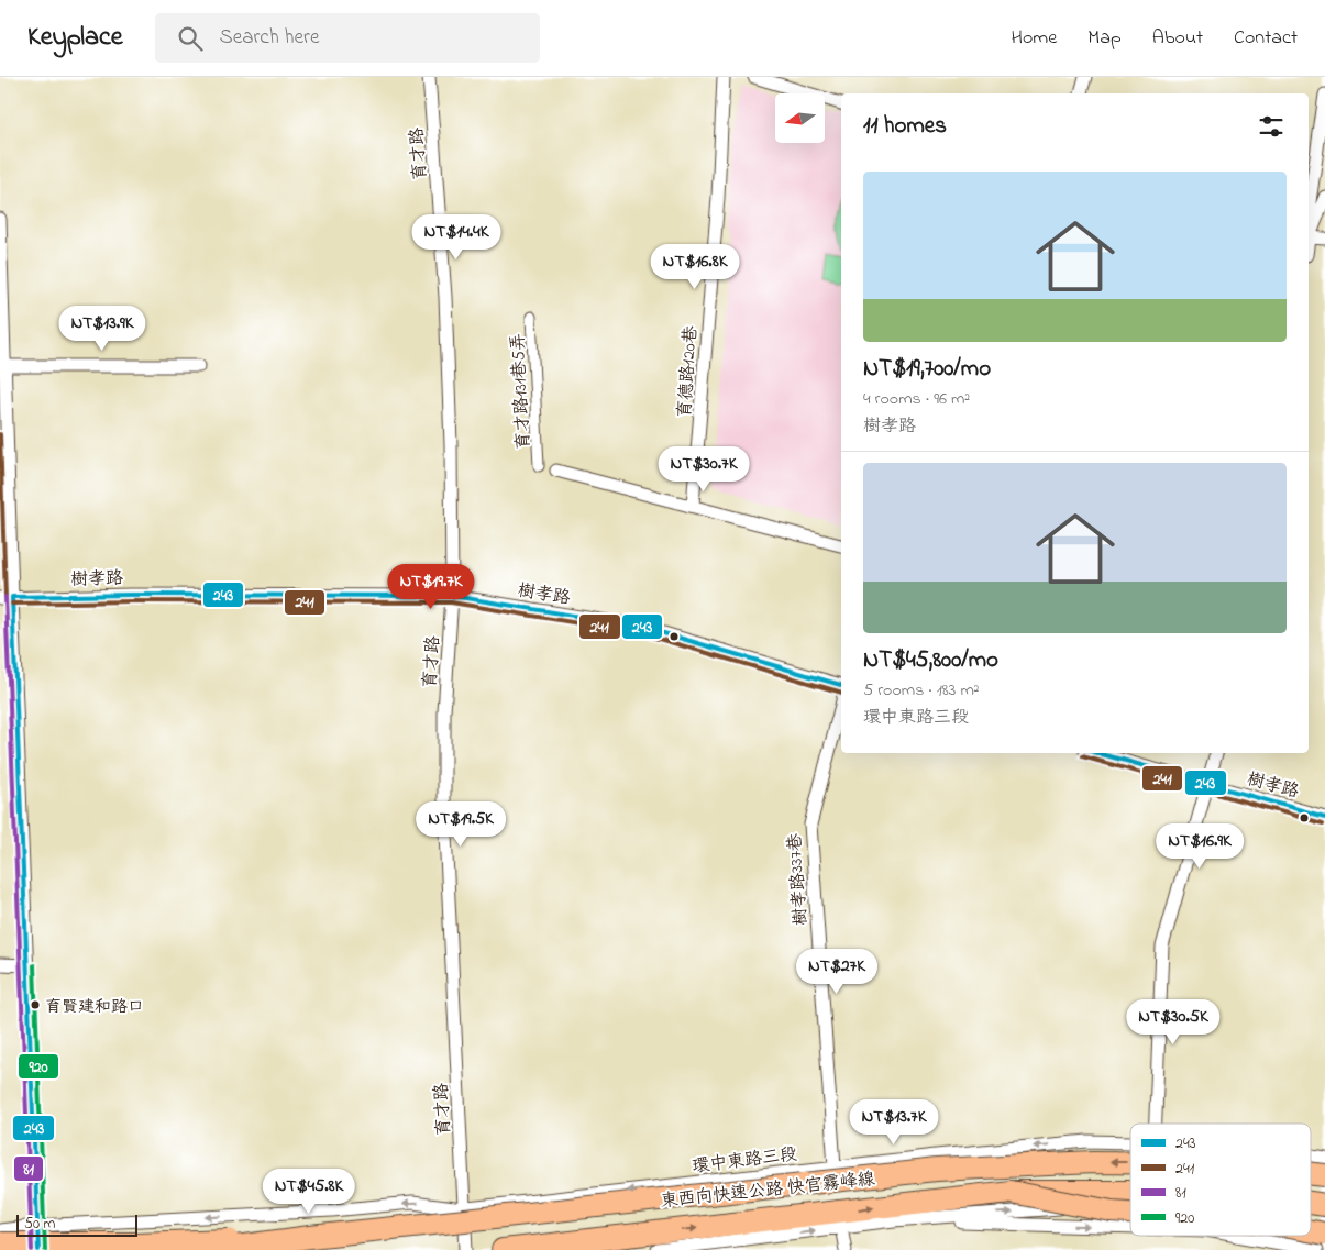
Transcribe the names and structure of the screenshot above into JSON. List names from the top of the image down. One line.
{"streets":{"highway":["東西向快速公路 快官霧峰線"],"street":["育才路","育德路120巷","育才路131巷5弄","樹孝路","樹孝路337巷","環中東路三段"]},"crossings":[["育才路","樹孝路"],["育才路","環中東路三段"],["樹孝路337巷","環中東路三段"]],"places":["育賢建和路口"],"lines":["transit line 241","transit line 243","transit line 81","transit line 920"],"legend":["243","241","81","920"],"scale_bar":"50 m","north":"left","page":{"header":"Keyplace","search":"Search here","nav":["Home","Map","About","Contact"],"heading":"11 homes","list":[{"name":"NT$19,700/mo","note":"4 rooms · 96 m² · 樹孝路"},{"name":"NT$45,800/mo","note":"5 rooms · 183 m² · 環中東路三段"}],"price":["NT$14.4K","NT$16.8K","NT$13.9K","NT$30.7K","NT$19.7K","NT$19.5K","NT$16.9K","NT$27K","NT$30.5K","NT$13.7K","NT$45.8K"],"scale":"50 m"}}
